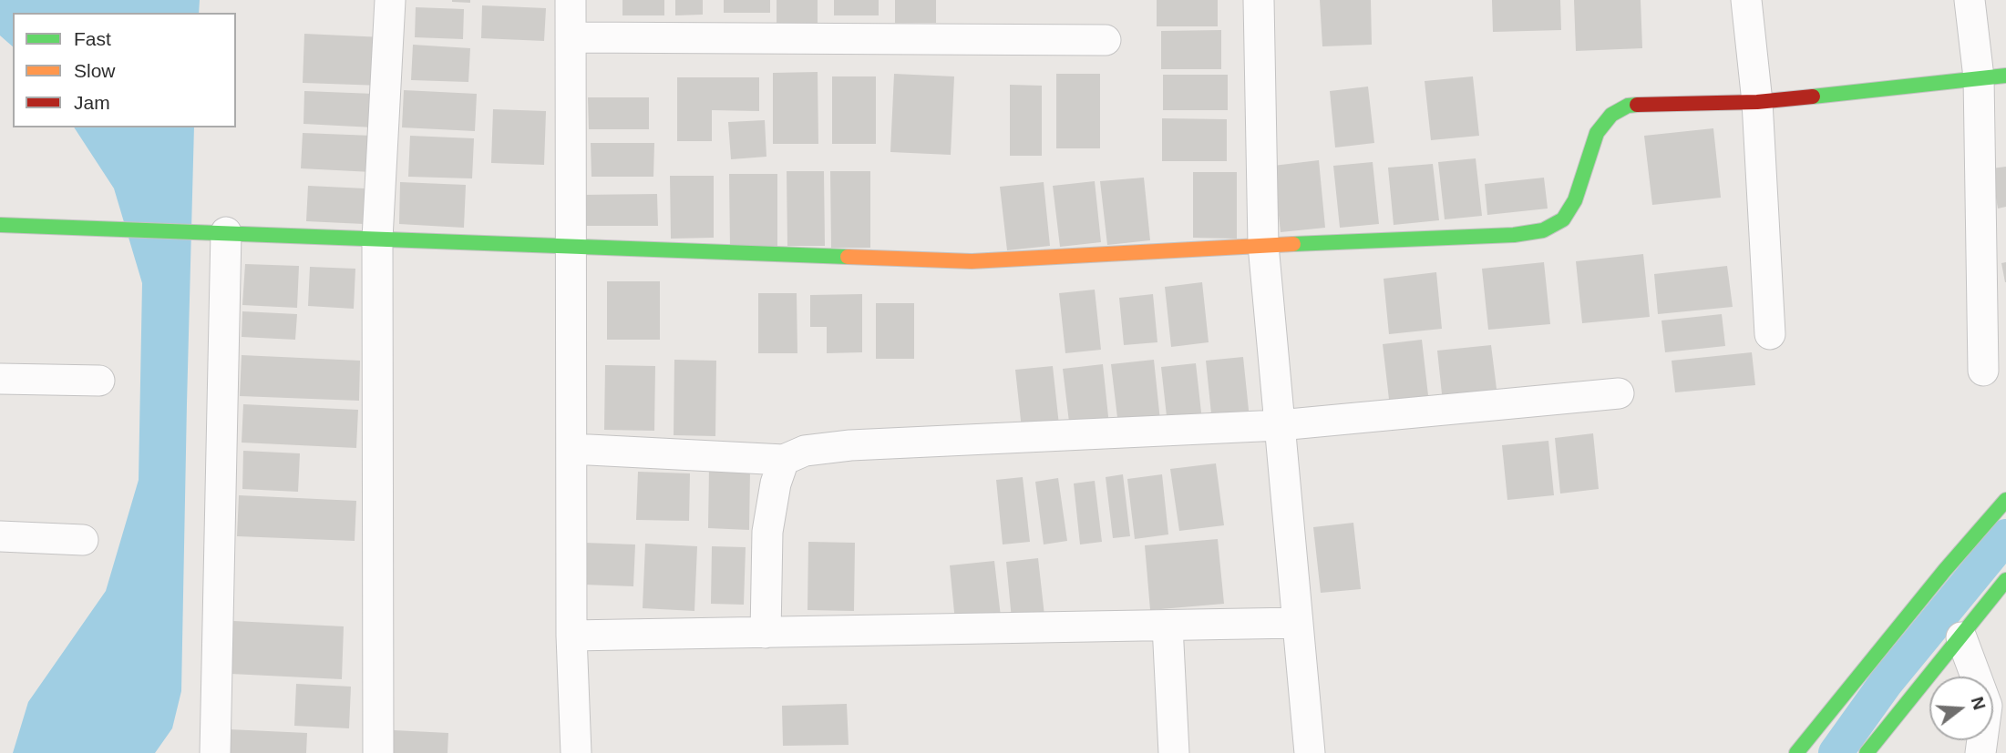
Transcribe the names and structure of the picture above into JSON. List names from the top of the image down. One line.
{"legend":["Fast","Slow","Jam"],"north":"right"}
